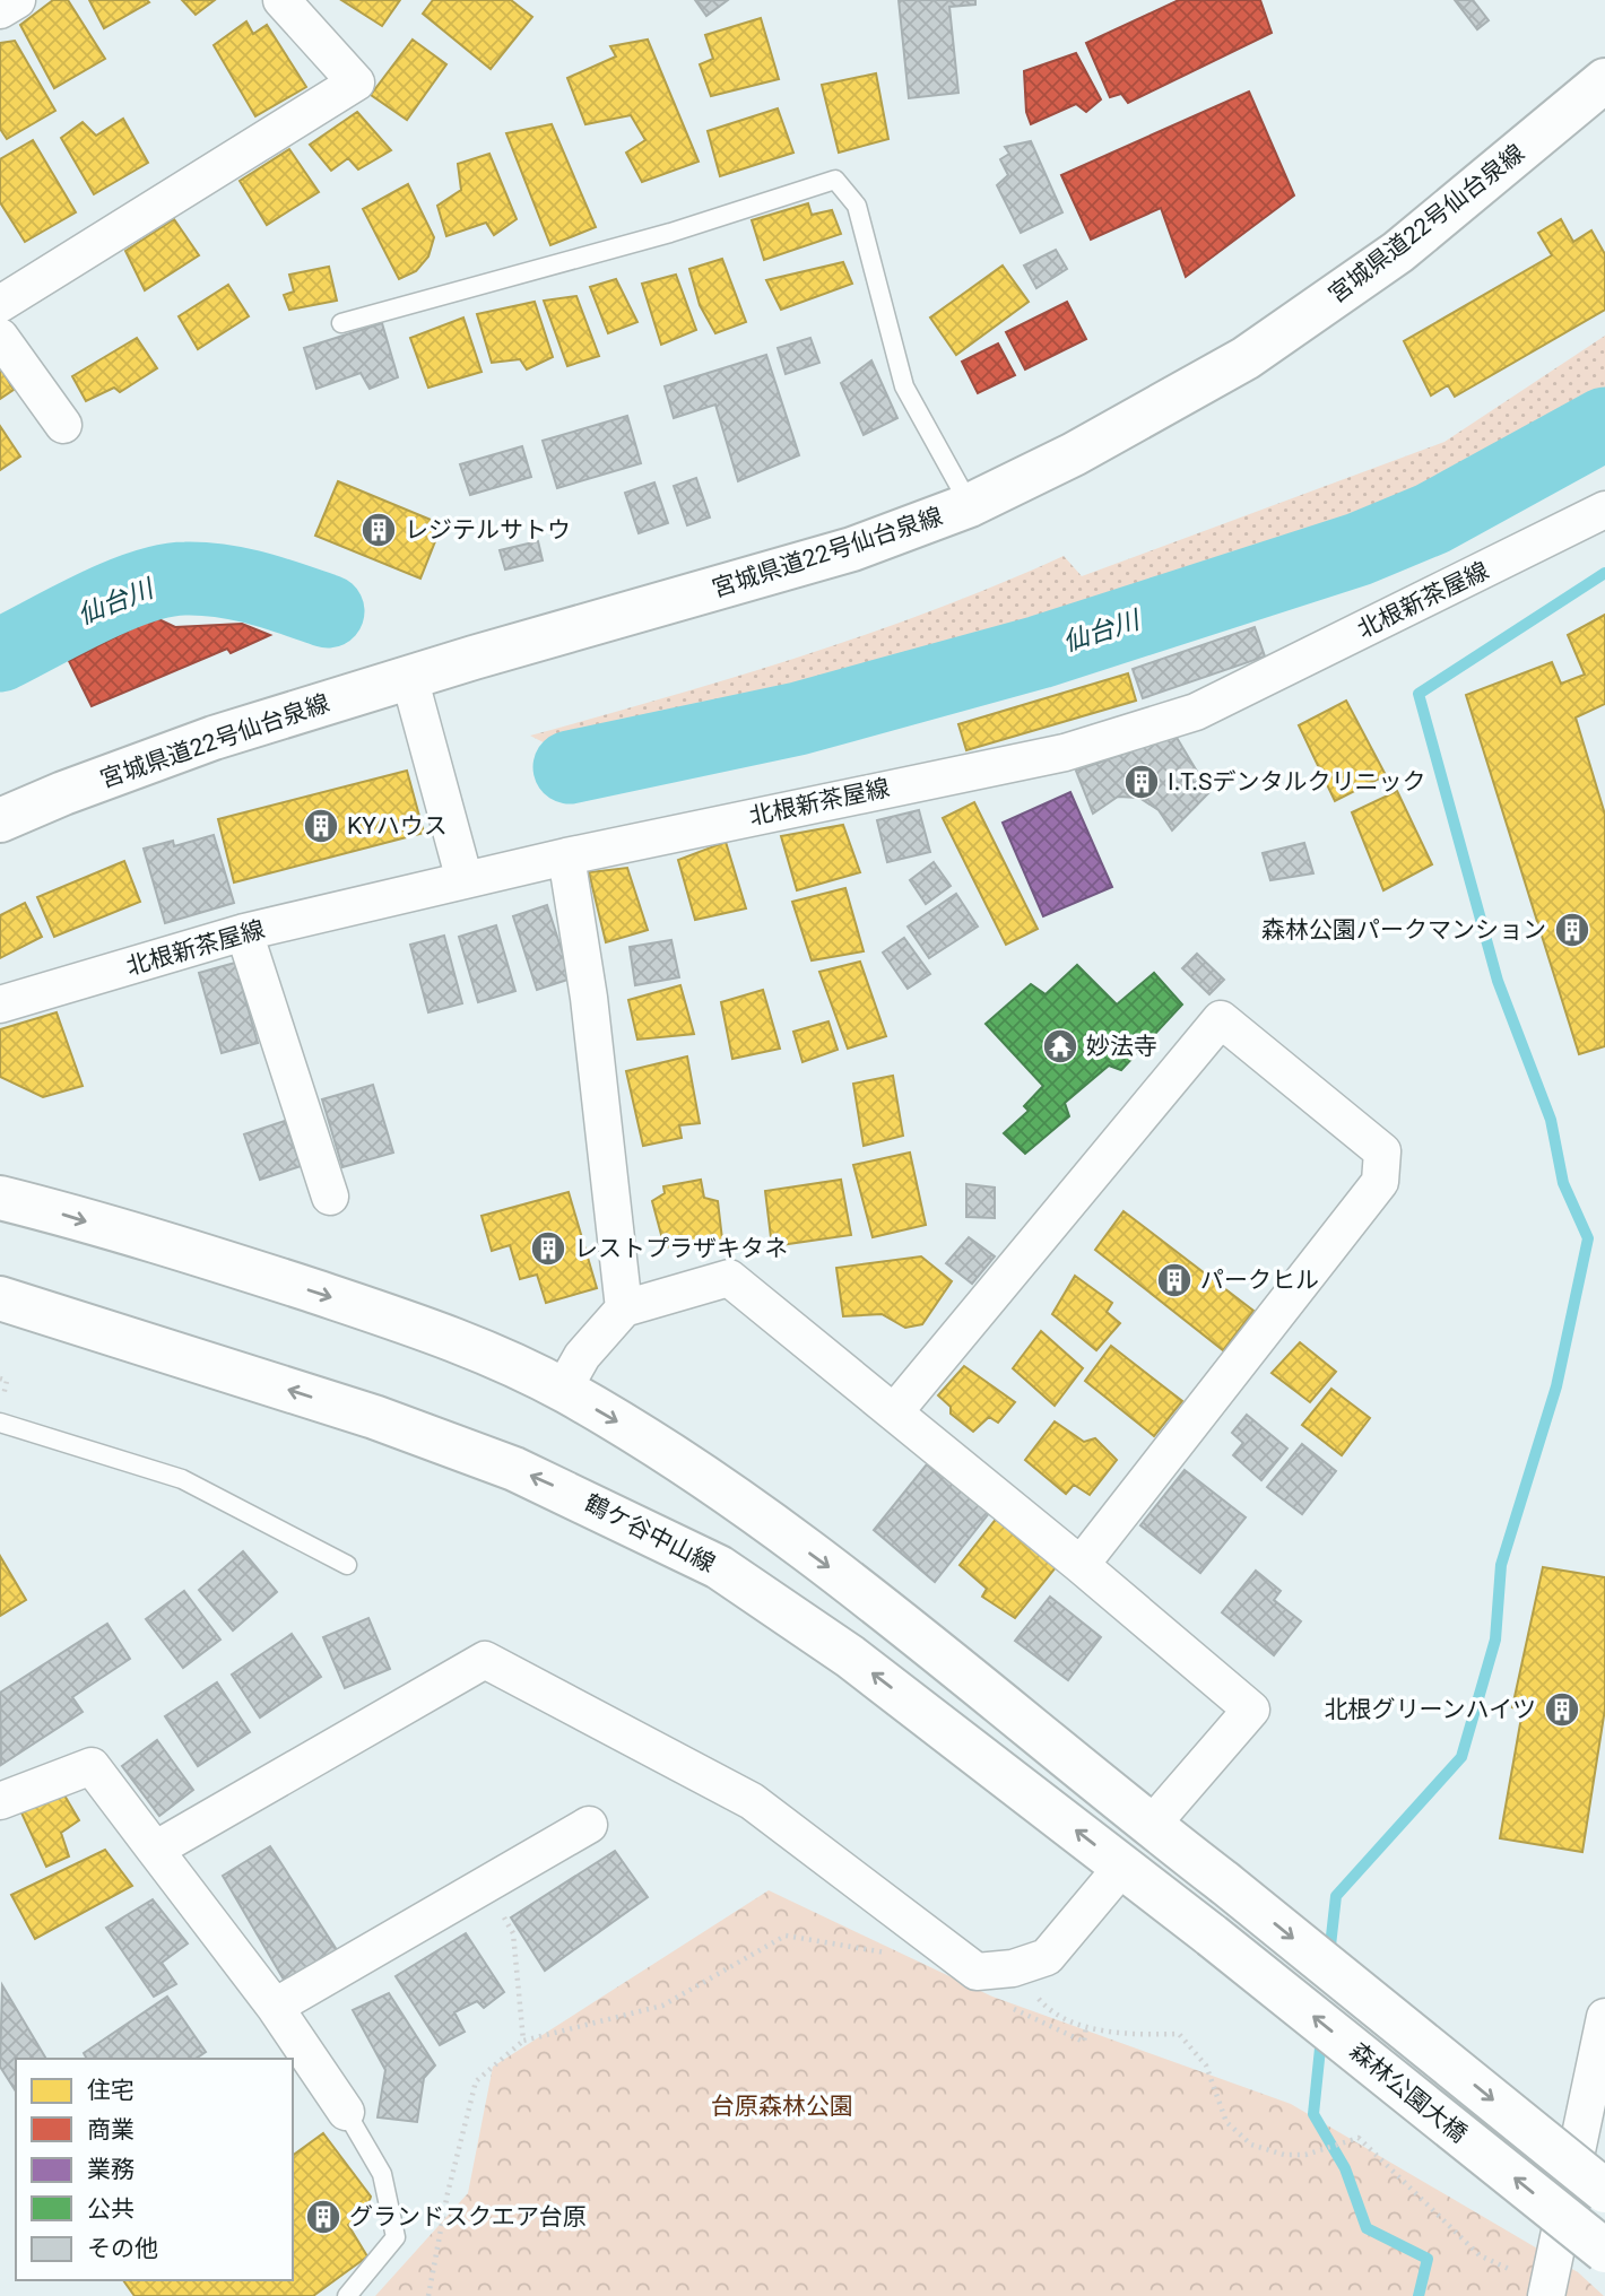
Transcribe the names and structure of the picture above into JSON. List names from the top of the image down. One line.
{"streets":{"street":["宮城県道22号仙台泉線","北根新茶屋線","鶴ケ谷中山線","森林公園大橋"]},"crossings":[["鶴ケ谷中山線","森林公園大橋"]],"one_way":["鶴ケ谷中山線"],"water":["仙台川"],"parks":["台原森林公園"],"places":{"building":["レジテルサトウ","I.T.Sデンタルクリニック","KYハウス","森林公園パークマンション","レストプラザキタネ","パークヒル","北根グリーンハイツ","グランドスクエア台原"],"temple":["妙法寺"]},"legend":["住宅","商業","業務","公共","その他"]}
